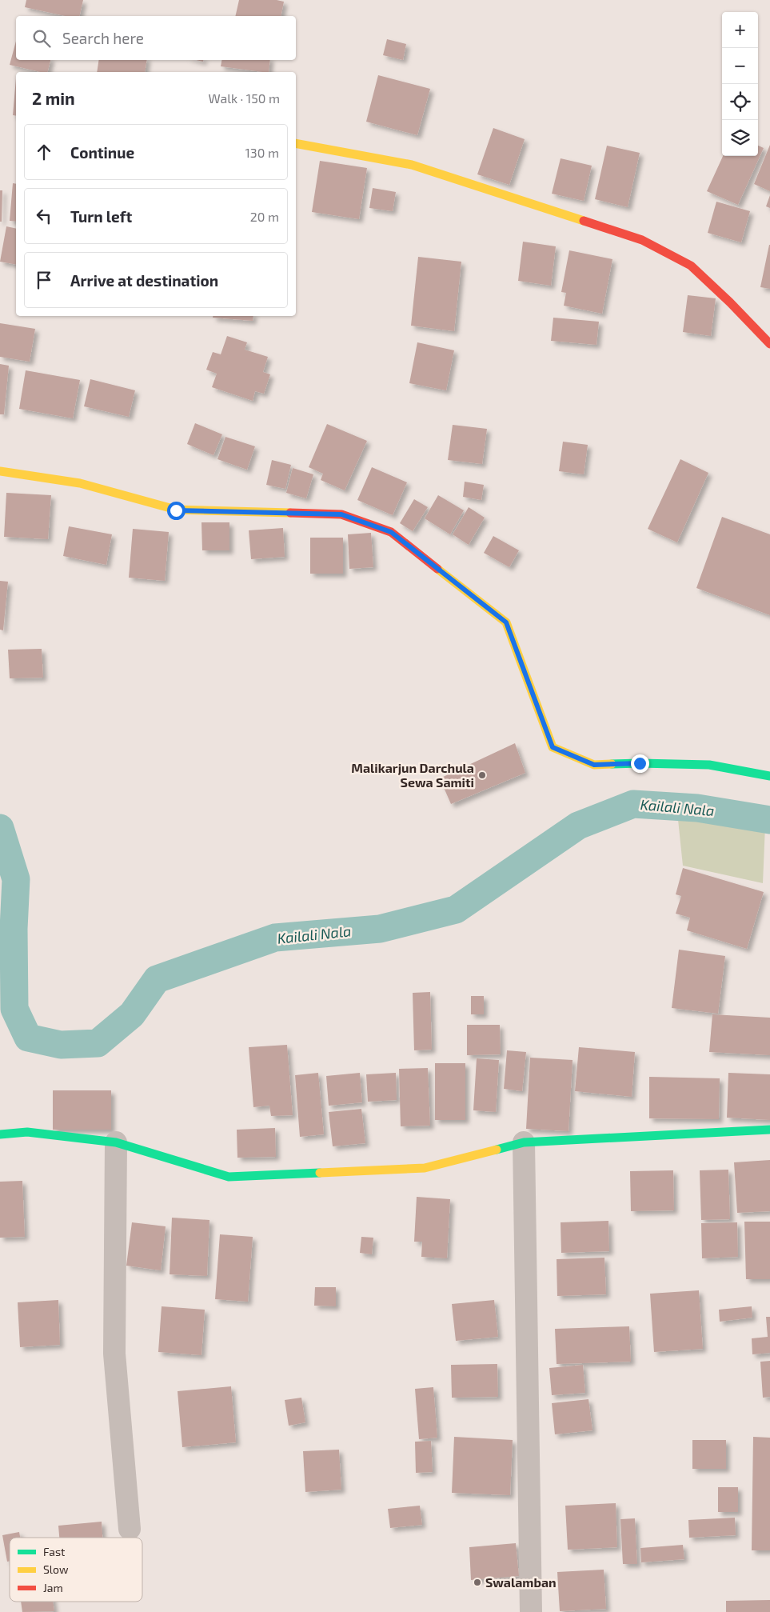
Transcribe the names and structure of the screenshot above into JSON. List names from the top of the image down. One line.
{"water":["Kailali Nala"],"places":["Malikarjun Darchula Sewa Samiti","Swalamban"],"legend":["Fast","Slow","Jam"],"page":{"map_buttons":["+","−"],"search":"Search here","heading":["2 min","Walk · 150 m"],"list":[["Continue","130 m"],["Turn left","20 m"],"Arrive at destination"]}}
